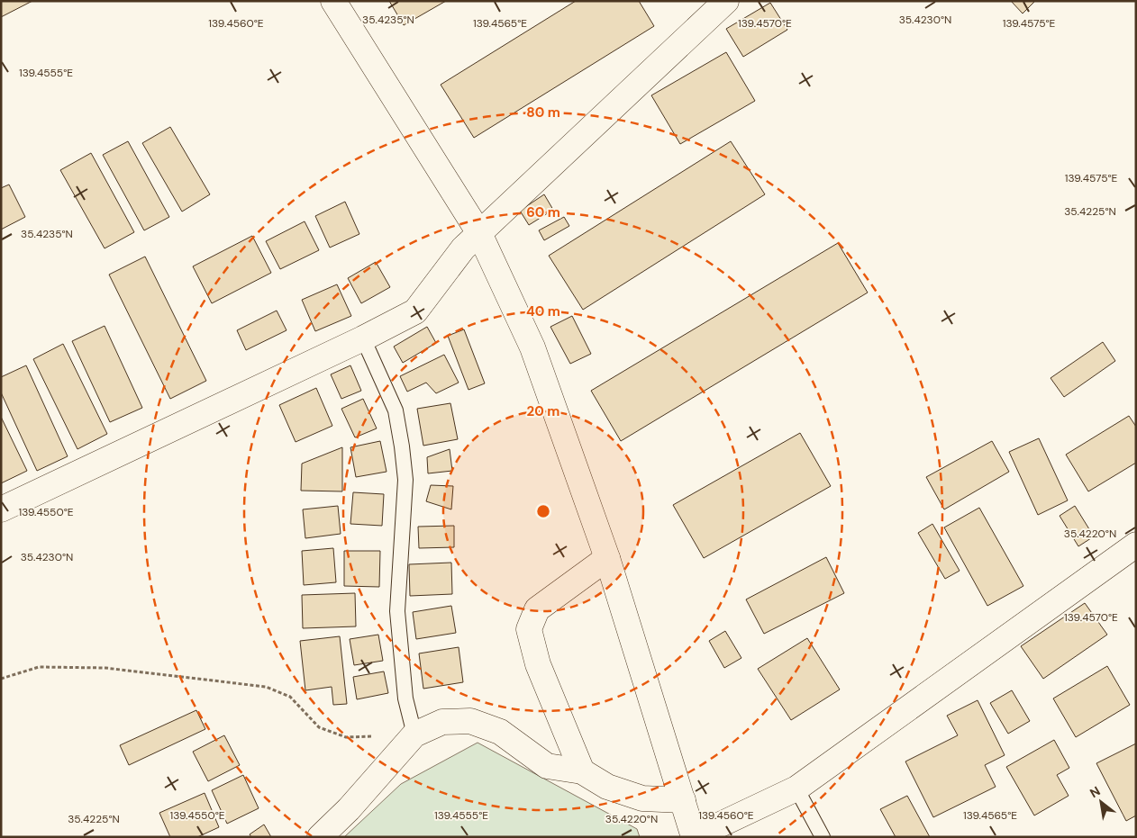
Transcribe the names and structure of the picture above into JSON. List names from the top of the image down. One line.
{"north":"top left","coordinates":["35.4235°N","35.4230°N","139.4575°E","139.4560°E","139.4565°E","139.4570°E","139.4555°E","35.4225°N","139.4550°E","35.4220°N"],"rings":["80 m","60 m","40 m","20 m"]}
